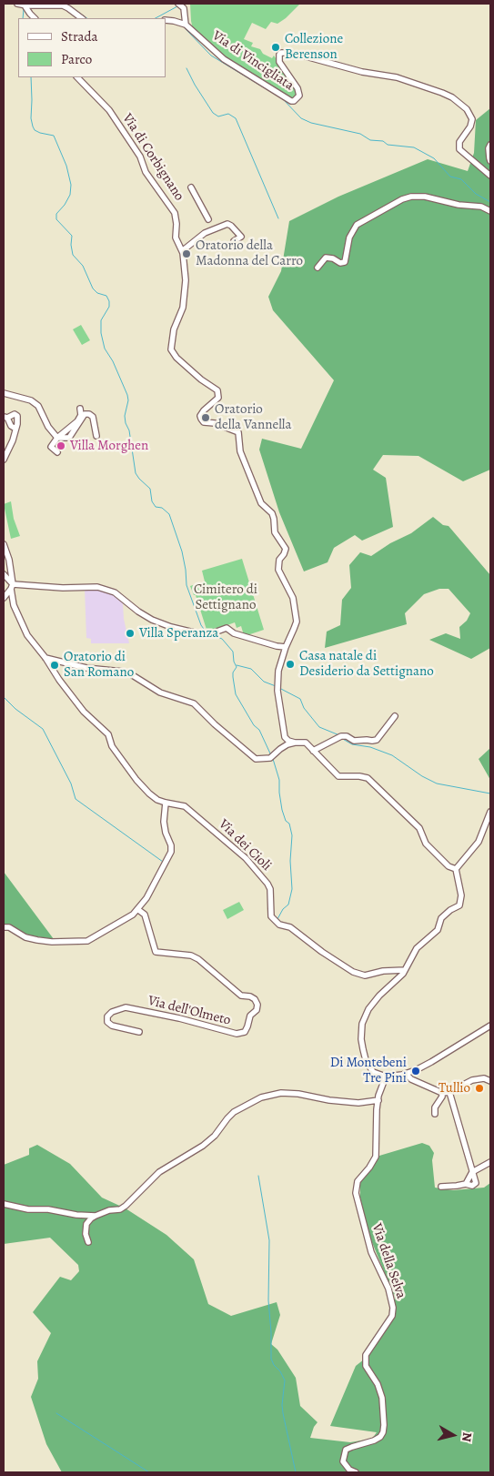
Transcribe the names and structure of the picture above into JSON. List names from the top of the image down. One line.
{"streets":{"street":["Via di Vincigliata","Via di Corbignano","Via dei Cioli","Via dell'Olmeto","Via della Selva"]},"parks":["Cimitero di Settignano"],"places":["Collezione Berenson","Oratorio della Madonna del Carro","Oratorio della Vannella","Villa Morghen","Villa Speranza","Casa natale di Desiderio da Settignano","Oratorio di San Romano","Di Montebeni Tre Pini","Tullio"],"legend":["Strada","Parco"],"north":"right"}
